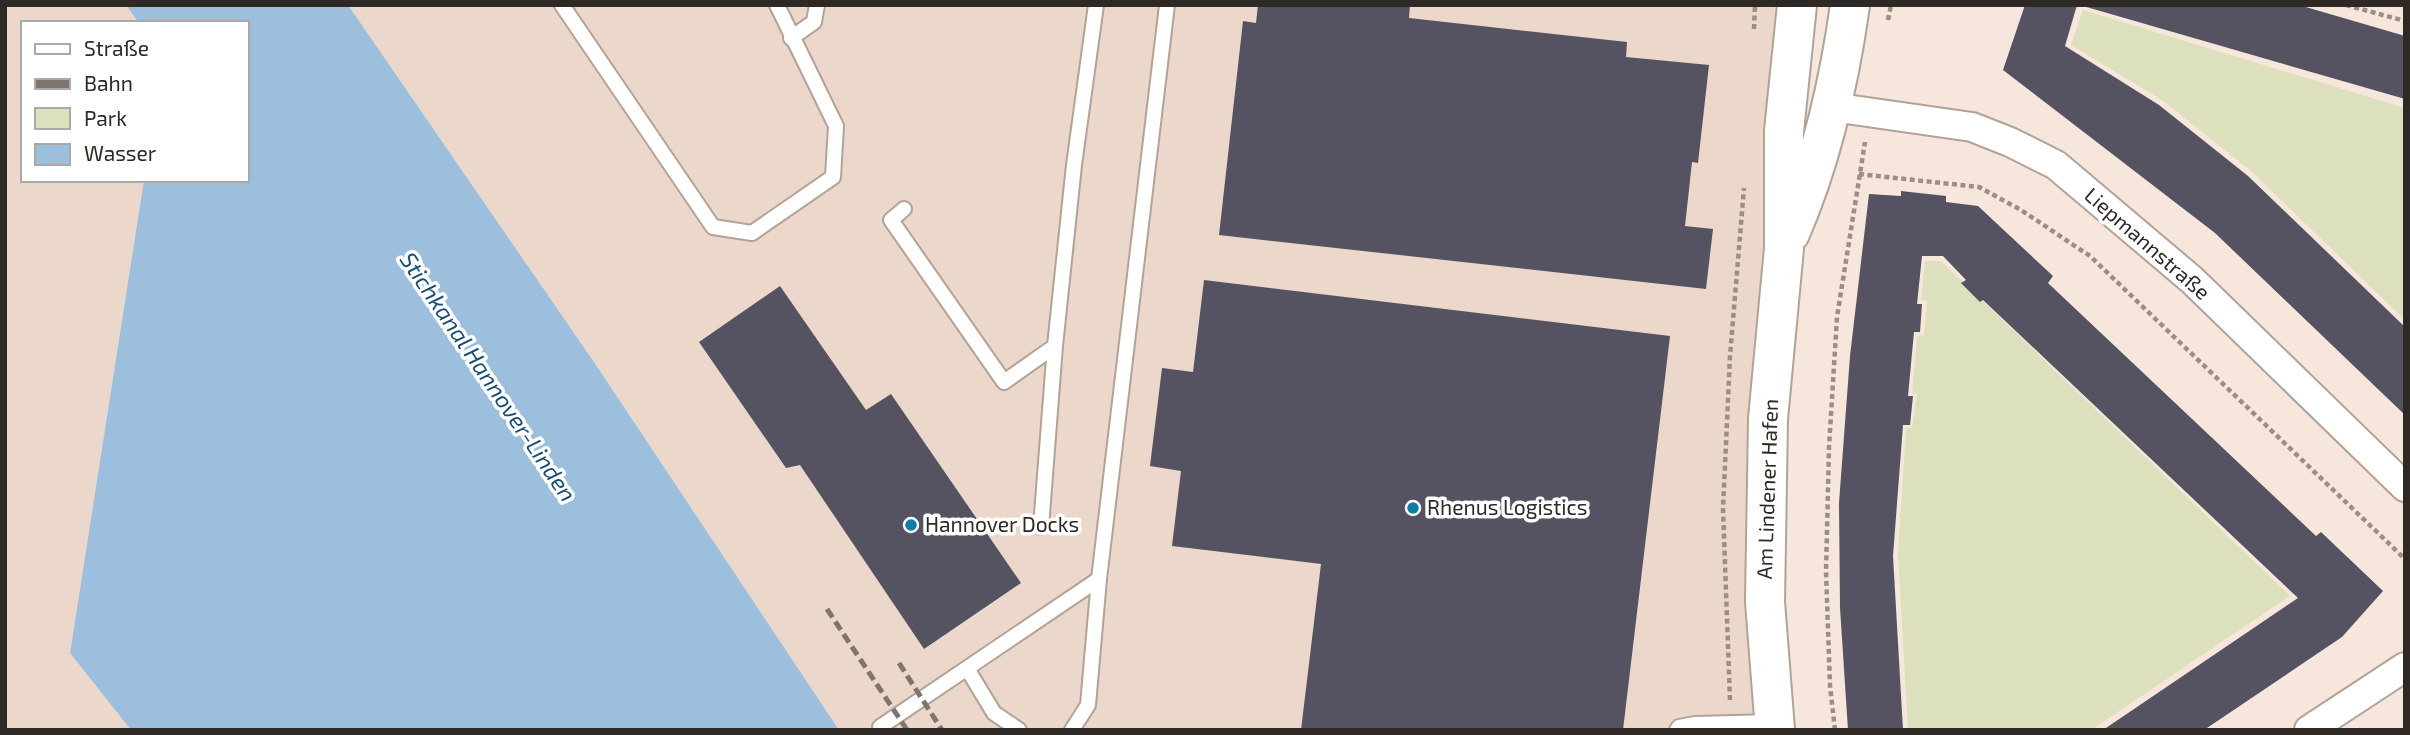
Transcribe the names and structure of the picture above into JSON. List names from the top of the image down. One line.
{"streets":{"street":["Liepmannstraße","Am Lindener Hafen"]},"crossings":[["Liepmannstraße","Am Lindener Hafen"]],"water":["Stichkanal Hannover-Linden"],"places":["Rhenus Logistics","Hannover Docks"],"legend":["Straße","Bahn","Park","Wasser"]}
